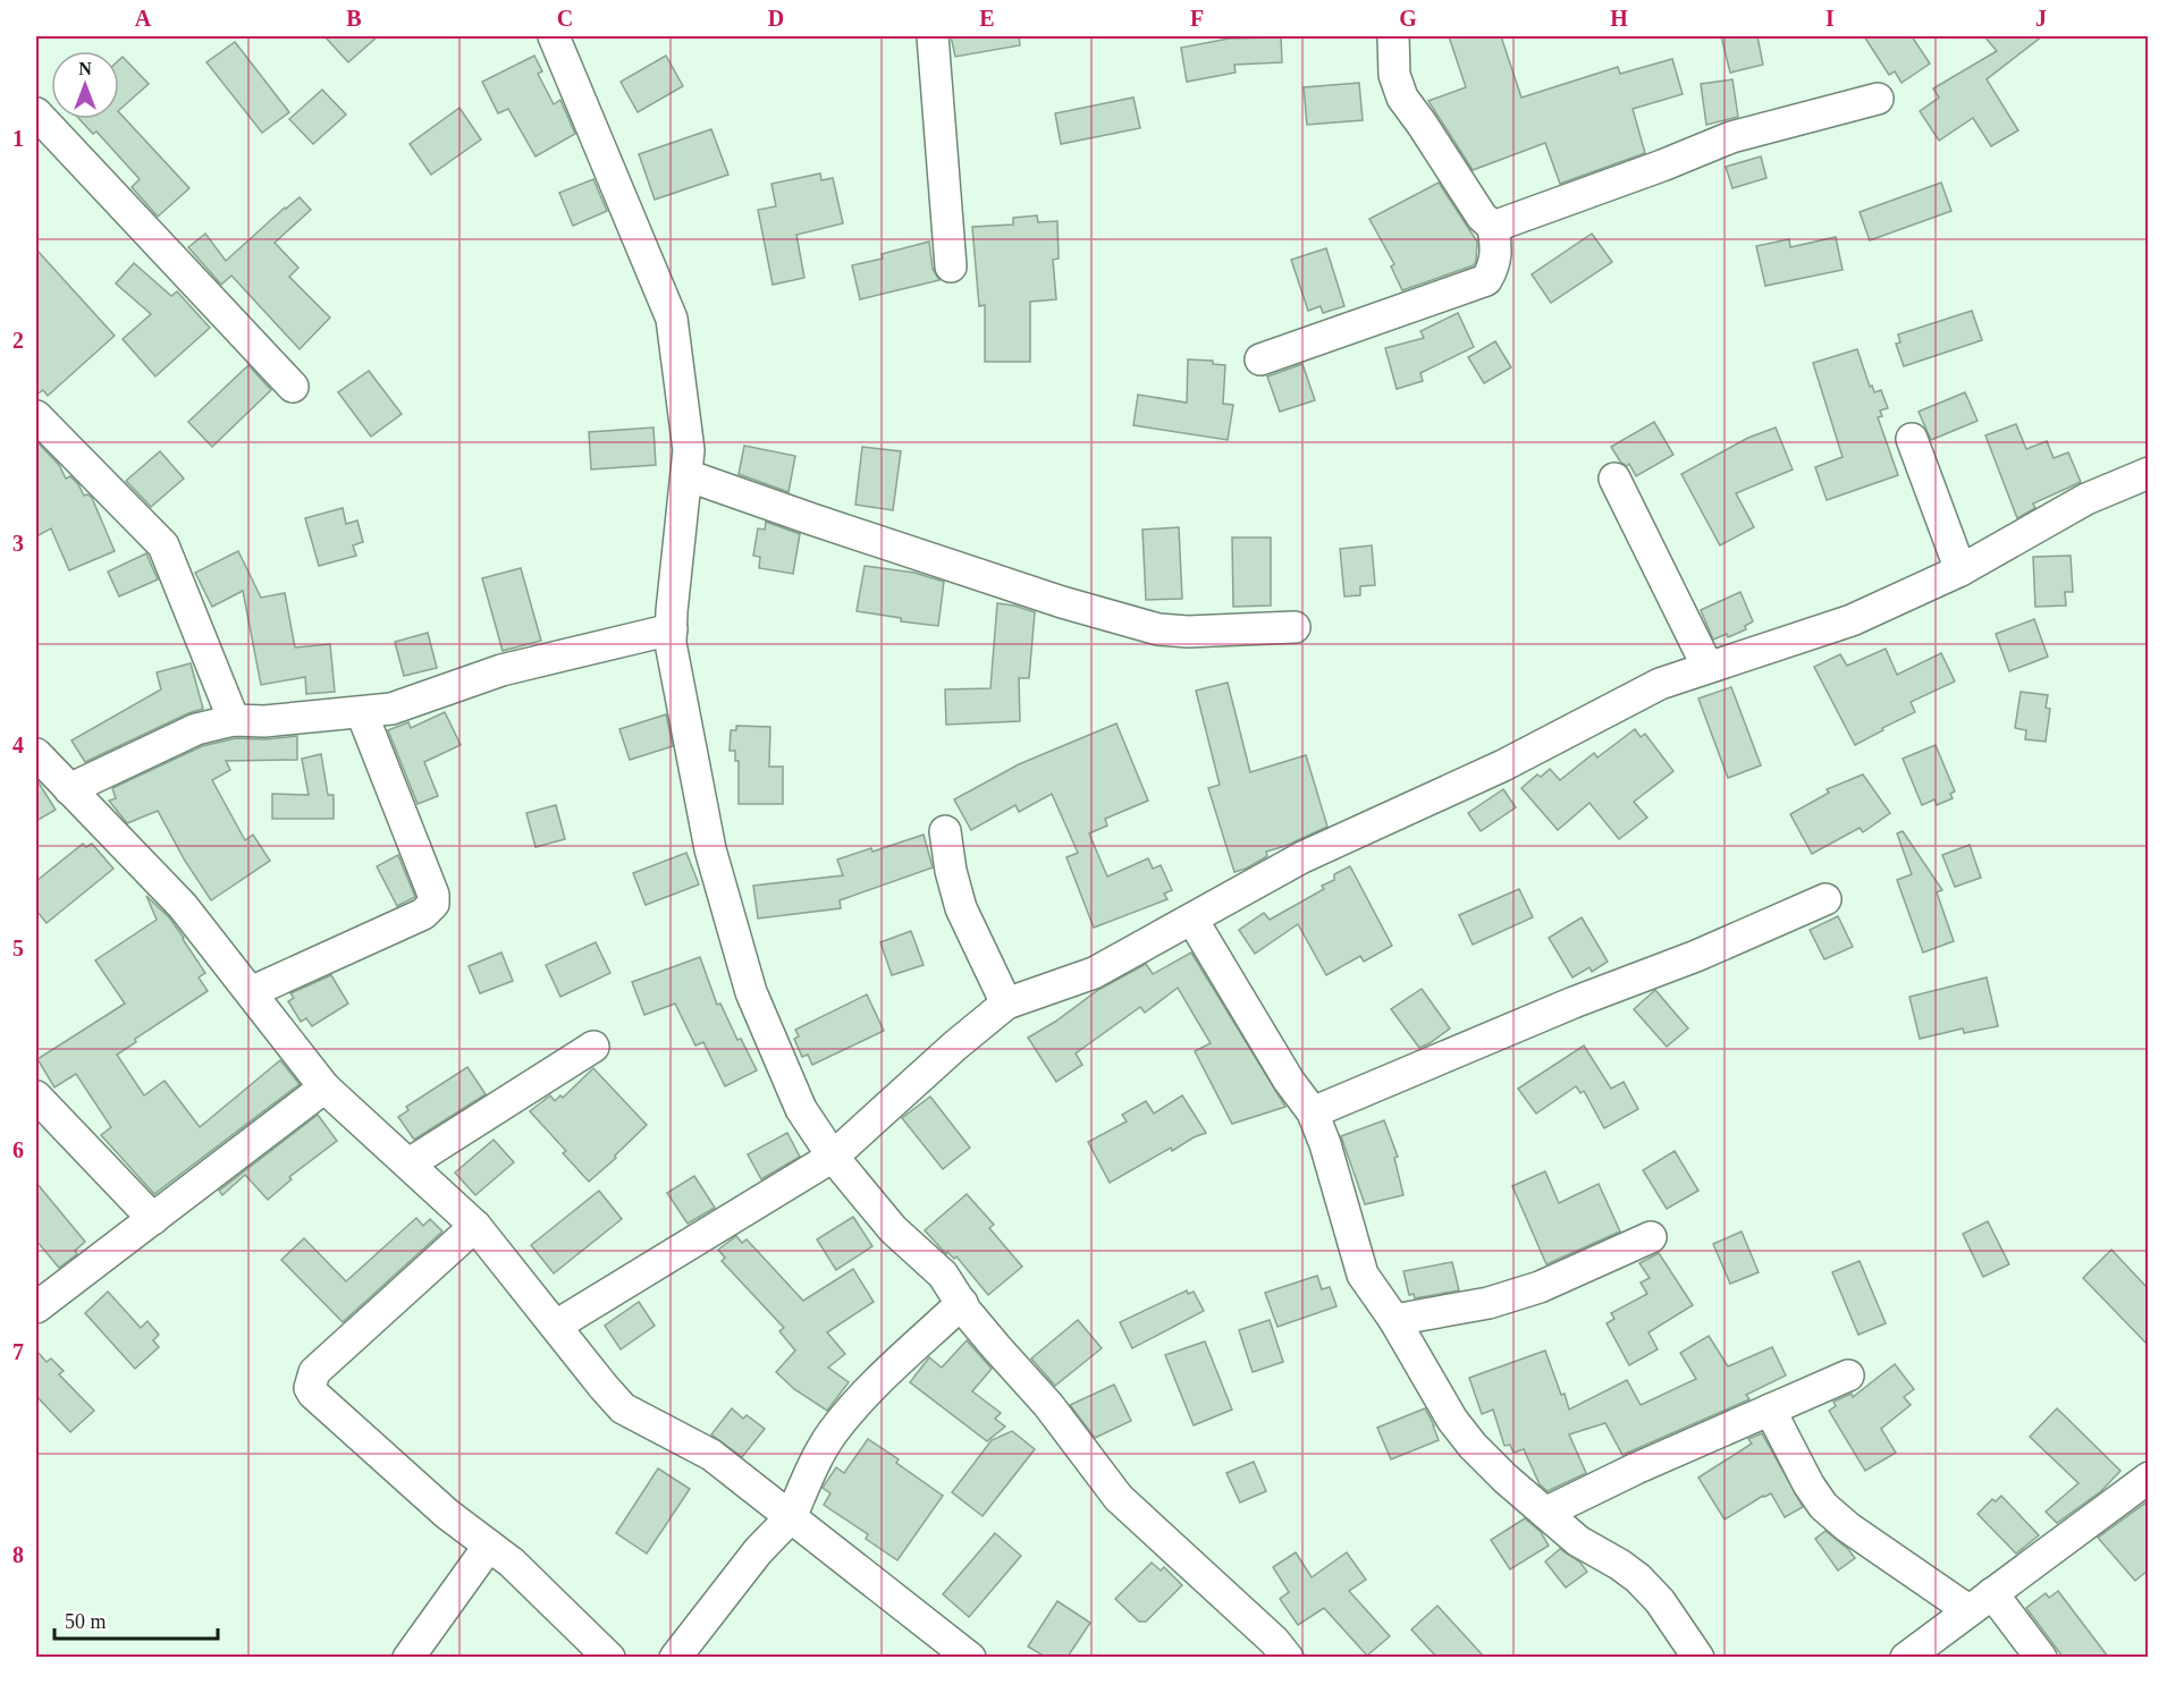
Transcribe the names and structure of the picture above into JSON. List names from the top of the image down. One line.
{"scale_bar":"50 m","north":"top","grid":{"columns":["A","B","C","D","E","F","G","H","I","J"],"rows":["1","2","3","4","5","6","7","8"]}}
